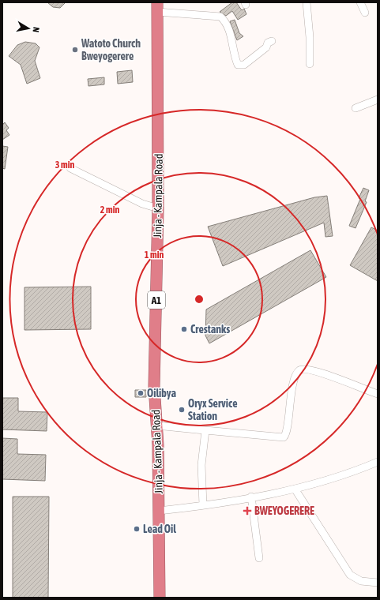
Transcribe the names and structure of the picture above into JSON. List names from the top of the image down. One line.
{"streets":{"highway":["Jinja - Kampala Road","A1"]},"places":{"other":["Watoto Church Bweyogerere","Crestanks","Oilibya","Oryx Service Station","Lead Oil"],"health":["BWEYOGERERE"]},"north":"right","rings":["3 min","2 min","1 min"]}
